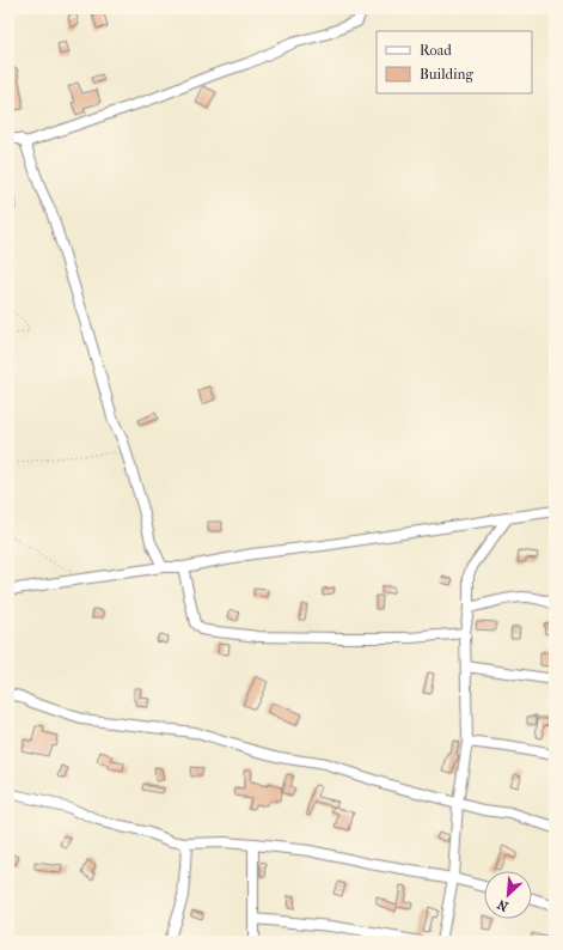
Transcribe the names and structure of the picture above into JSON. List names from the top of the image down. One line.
{"legend":["Road","Building"],"north":"bottom left"}
